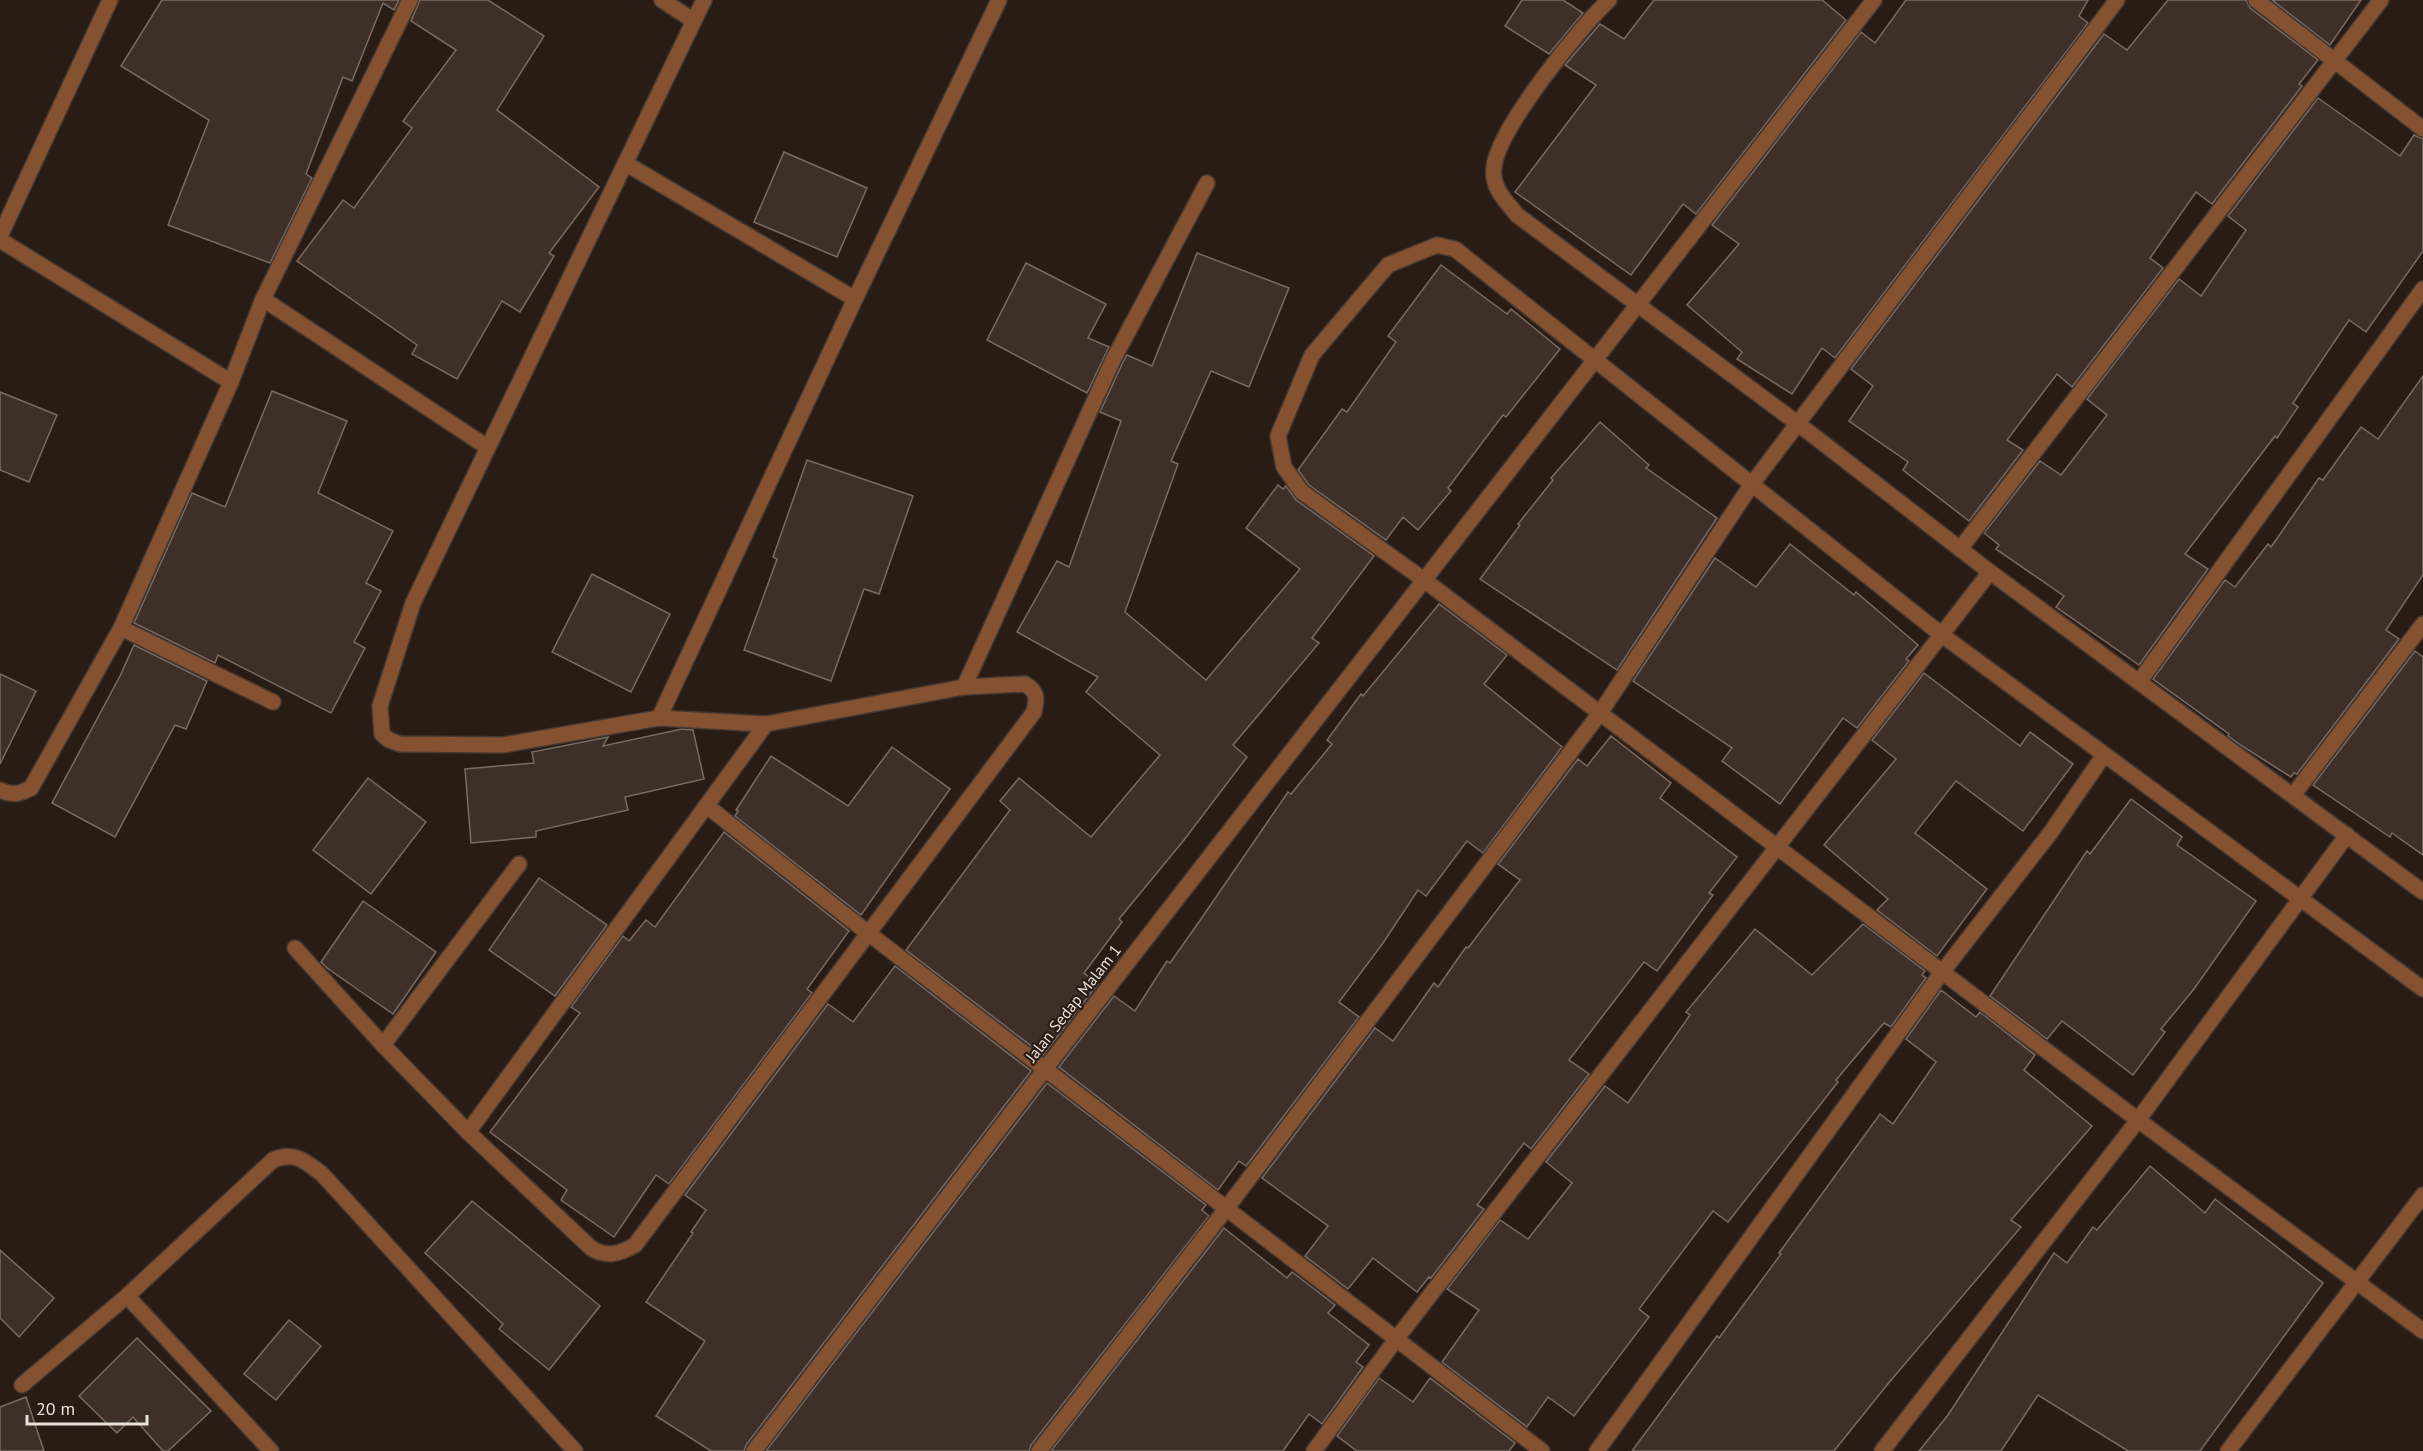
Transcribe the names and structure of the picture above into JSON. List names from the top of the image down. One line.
{"streets":{"street":["Jalan Sedap Malam 1"]},"scale_bar":"20 m"}
